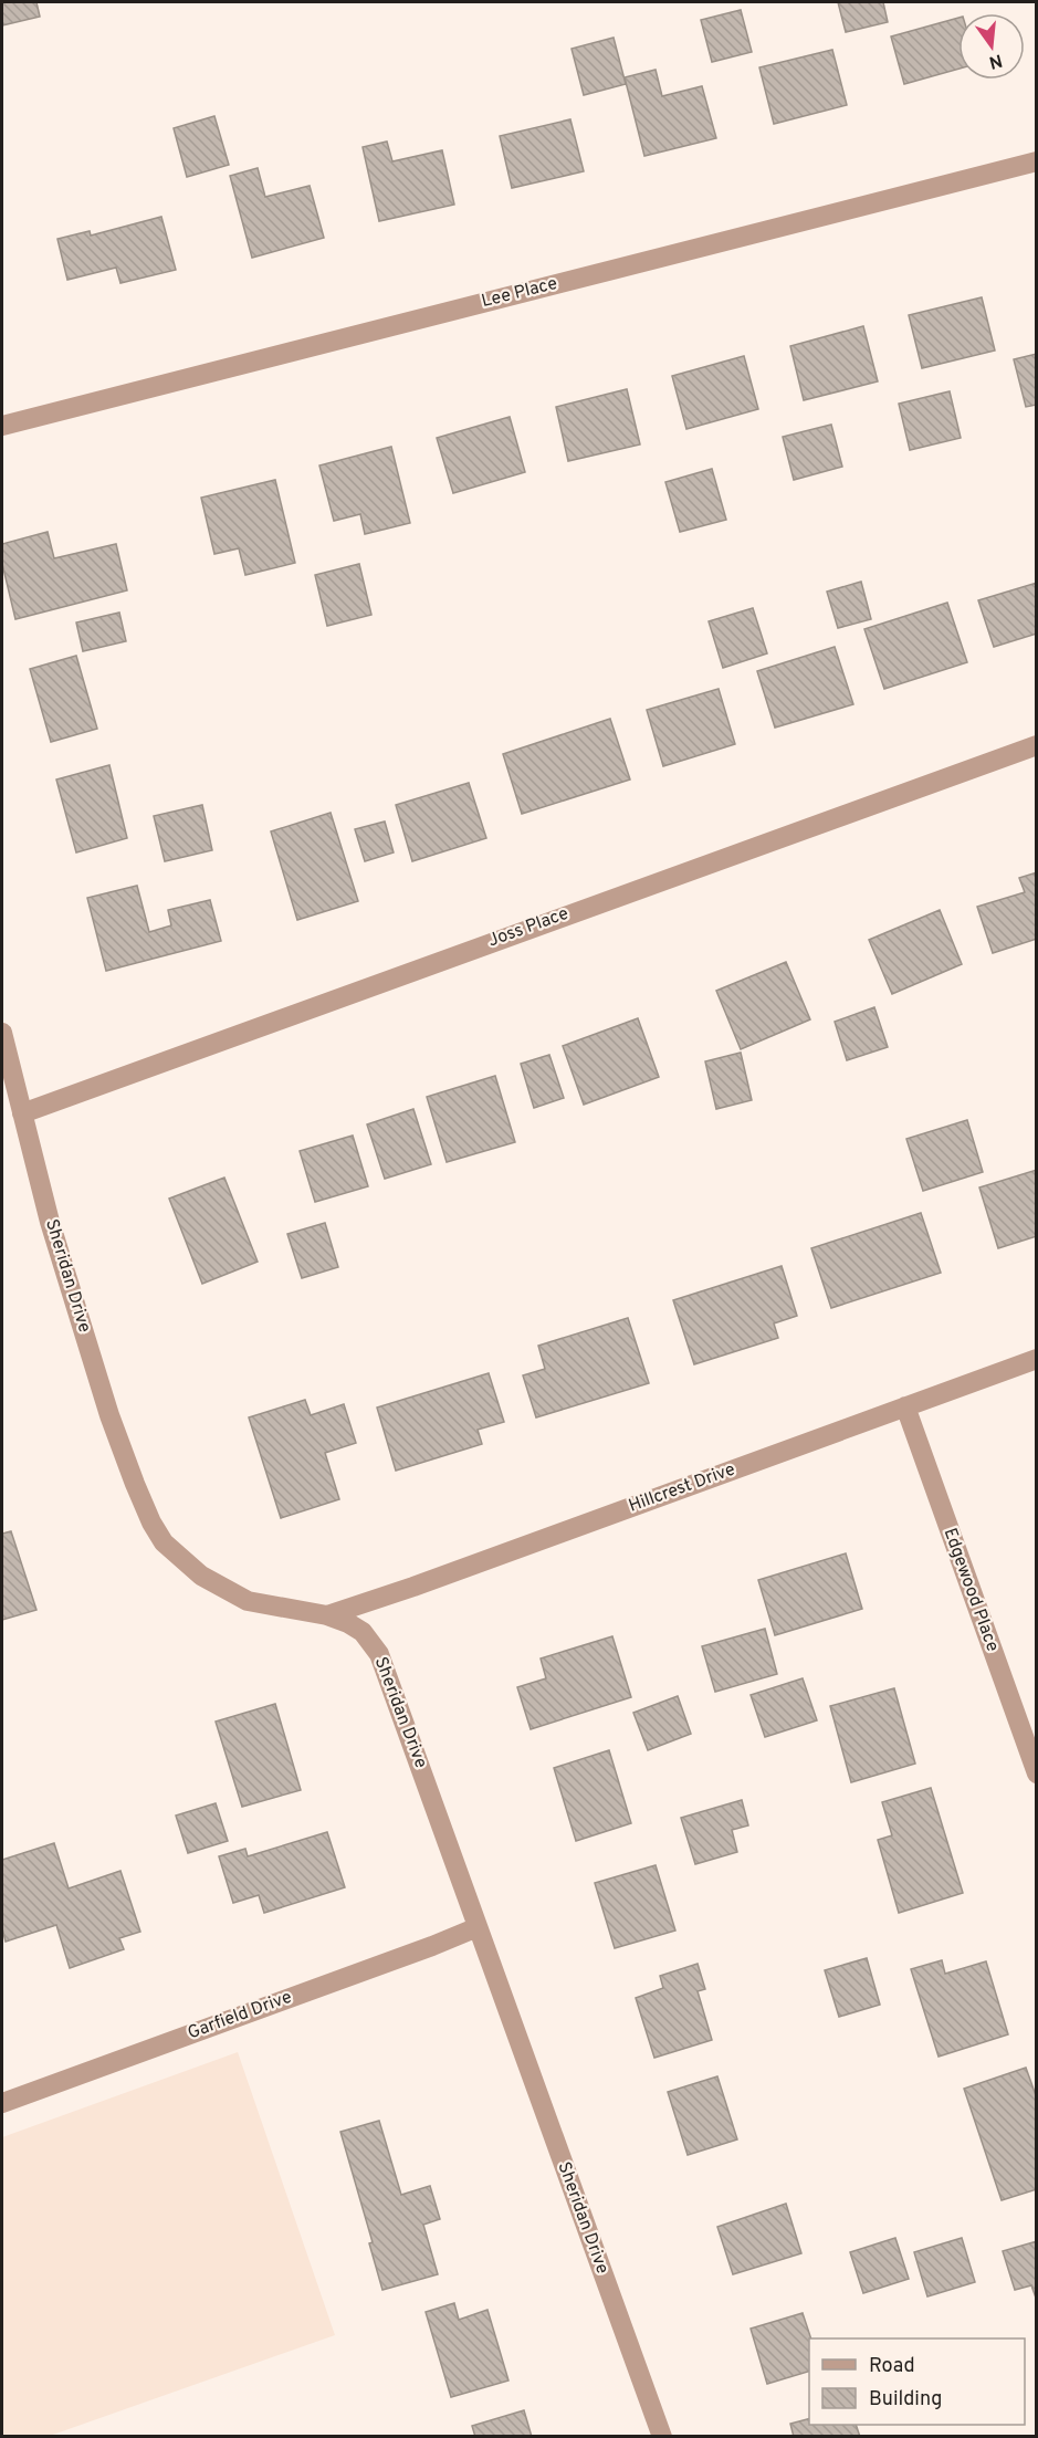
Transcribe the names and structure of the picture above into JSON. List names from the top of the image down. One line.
{"streets":{"street":["Lee Place","Joss Place","Sheridan Drive","Hillcrest Drive","Edgewood Place","Garfield Drive"]},"crossings":[["Joss Place","Sheridan Drive"],["Sheridan Drive","Hillcrest Drive"],["Sheridan Drive","Garfield Drive"],["Hillcrest Drive","Edgewood Place"]],"legend":["Road","Building"],"north":"bottom"}
